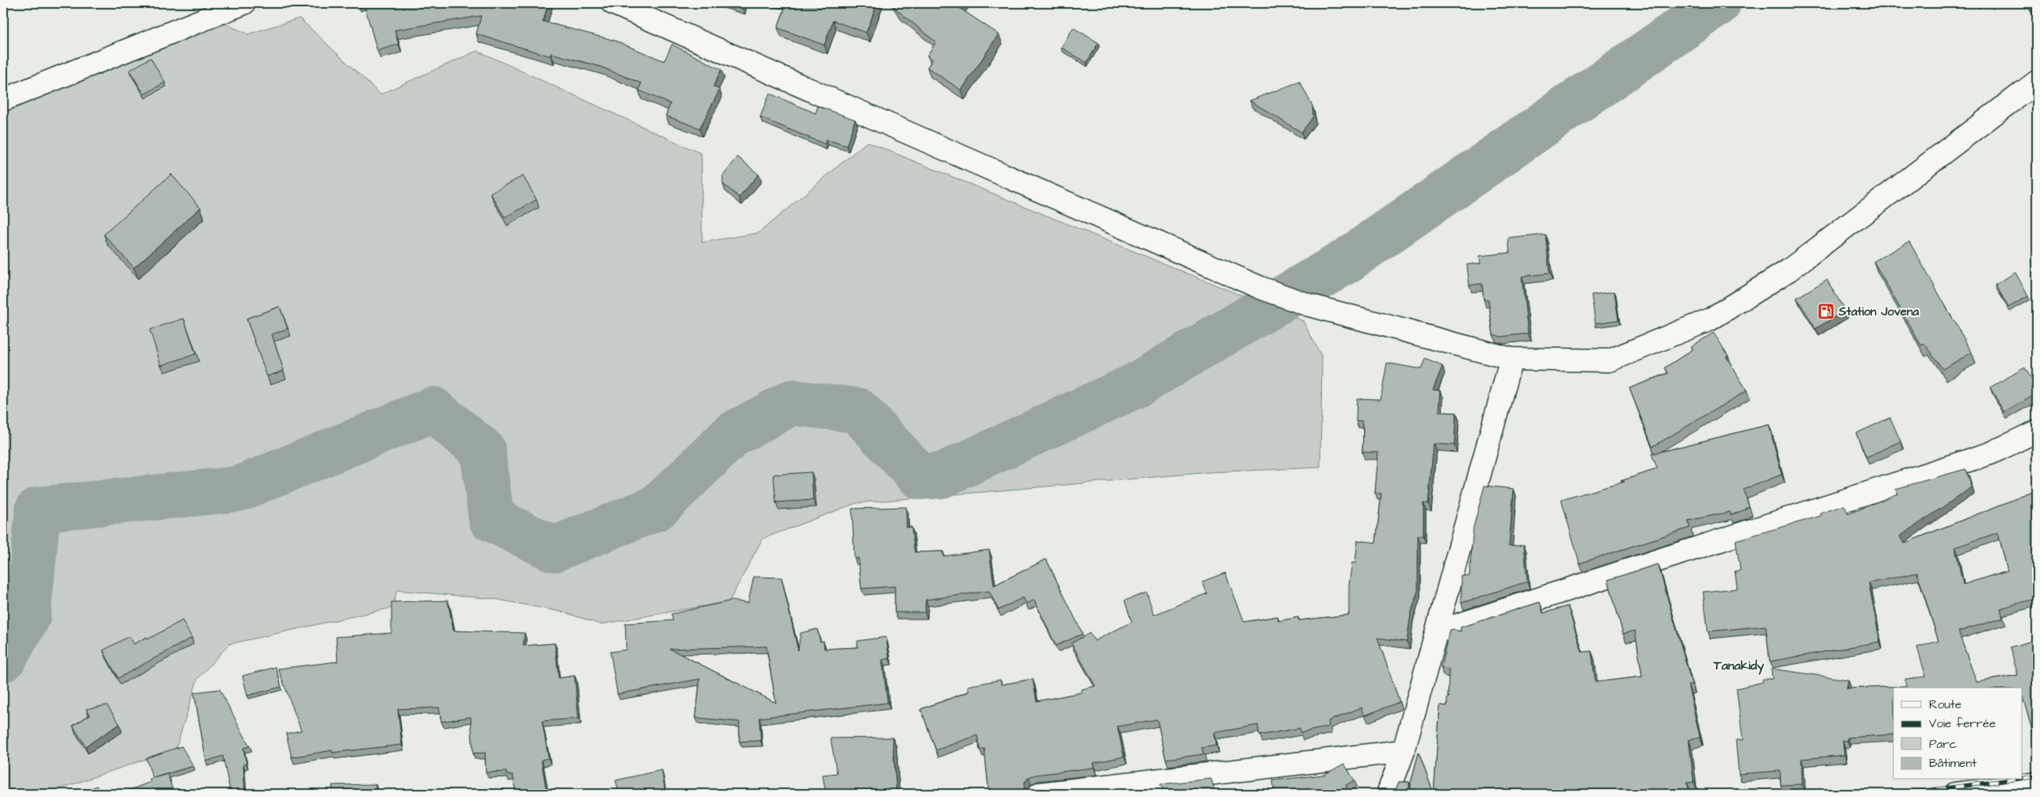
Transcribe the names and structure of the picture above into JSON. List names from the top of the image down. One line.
{"districts":["Tanakidy"],"places":{"fuel station":["Station Jovena"]},"legend":["Route","Voie ferrée","Parc","Bâtiment"]}
